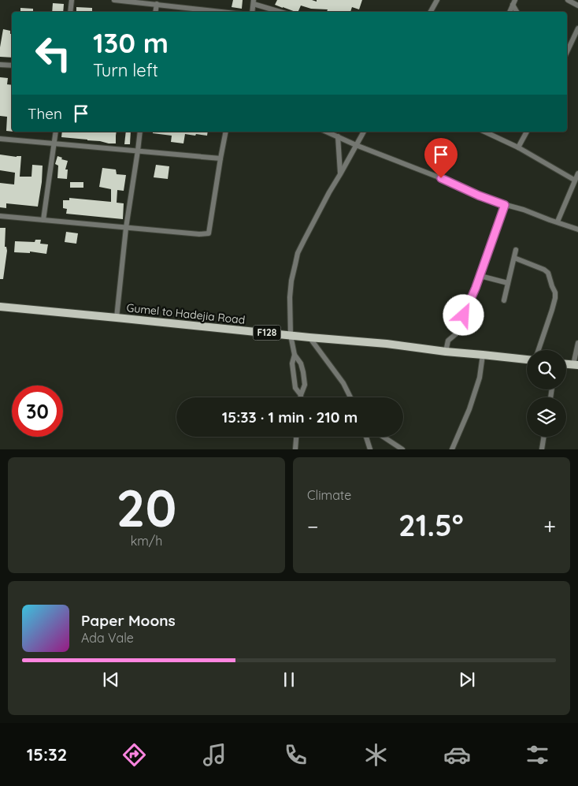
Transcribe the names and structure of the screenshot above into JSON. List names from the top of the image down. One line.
{"streets":{"main road":["Gumel to Hadejia Road","F128"]},"page":{"turn":["130 m","Turn left"],"then":"Then","limit":"30","trip":"15:33 · 1 min · 210 m","tile":[["20","km/h"],"Climate"],"heat":["−","21.5°","+"],"song":["Paper Moons","Ada Vale"],"tabs":"15:32"}}
